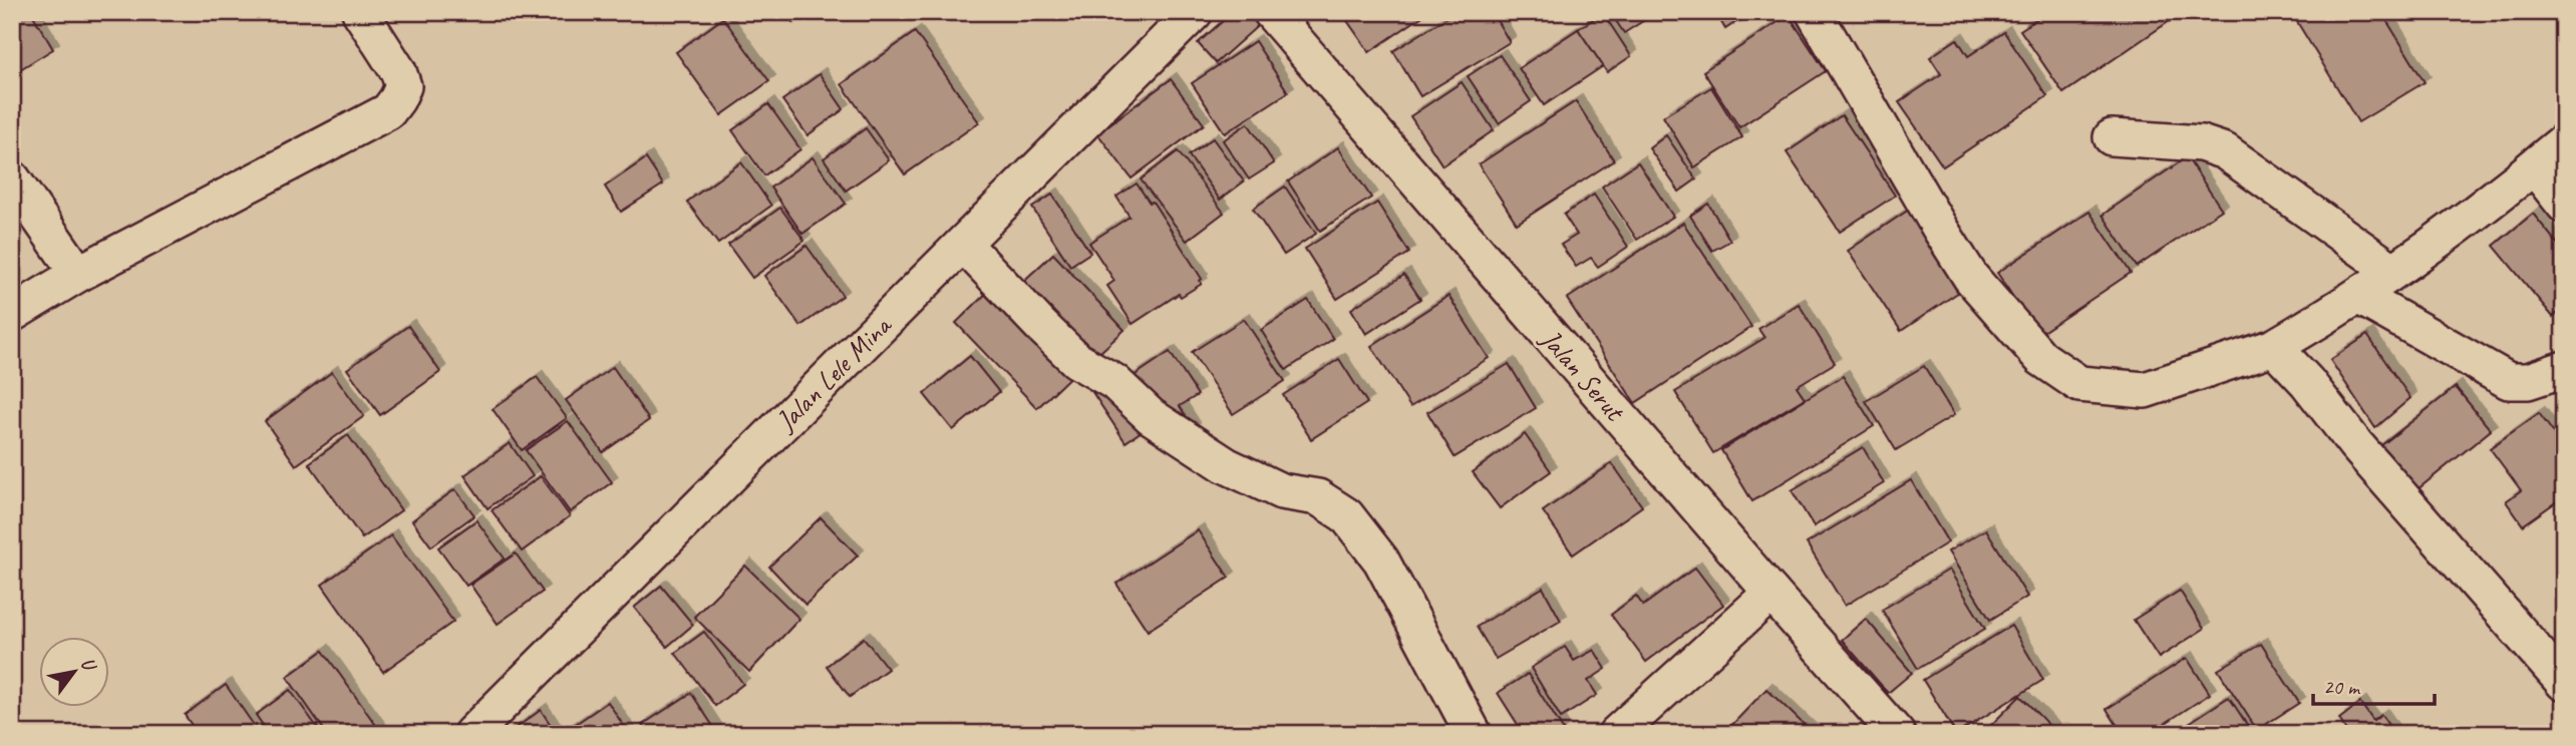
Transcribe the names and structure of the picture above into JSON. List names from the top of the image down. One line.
{"streets":{"street":["Jalan Lele Mina","Jalan Serut"]},"scale_bar":"20 m","north":"top right"}
